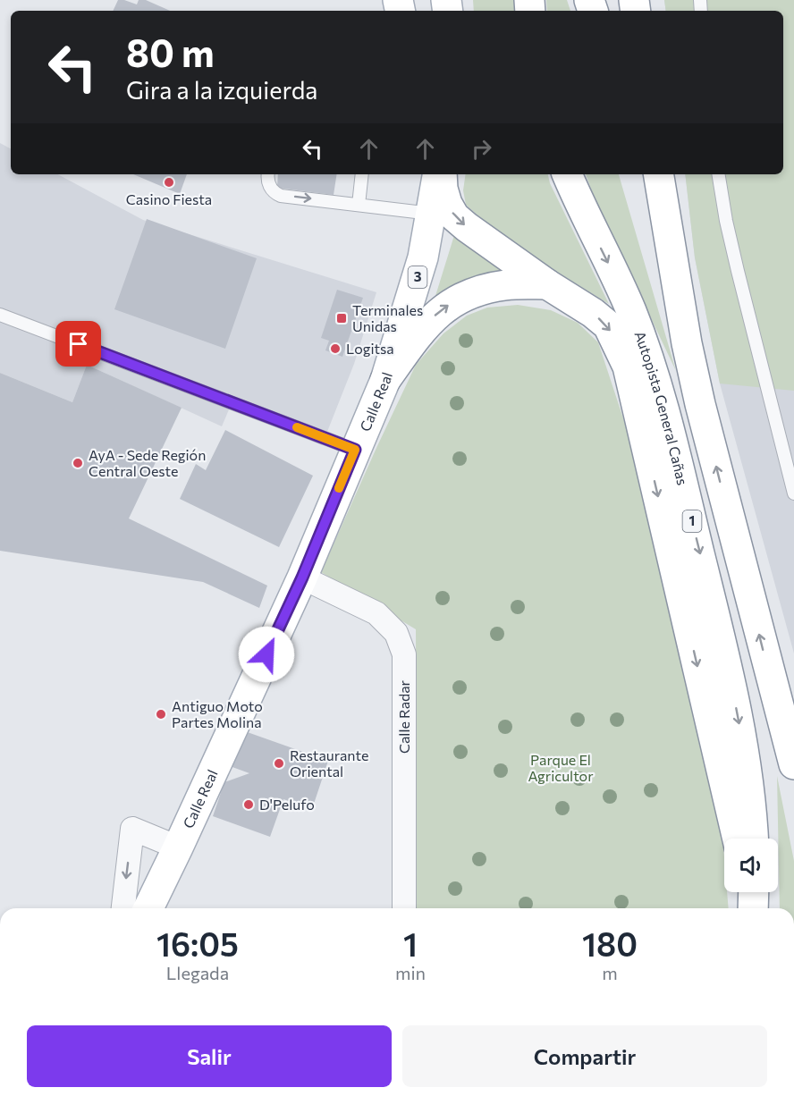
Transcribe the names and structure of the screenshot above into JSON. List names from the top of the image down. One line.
{"streets":{"main road":["3","Calle Real","Autopista General Cañas","1"],"street":["Calle Radar"]},"crossings":[["Calle Real","Calle Radar"]],"parks":["Parque El Agricultor"],"places":{"other":["Casino Fiesta","Logitsa","AyA - Sede Región Central Oeste","Antiguo Moto Partes Molina","Restaurante Oriental","D'Pelufo"],"transit":["Terminales Unidas"]},"page":{"turn":["80 m","Gira a la izquierda"],"eta":["16:05","Llegada","1","min","180","m"],"buttons":["Salir","Compartir"]}}
